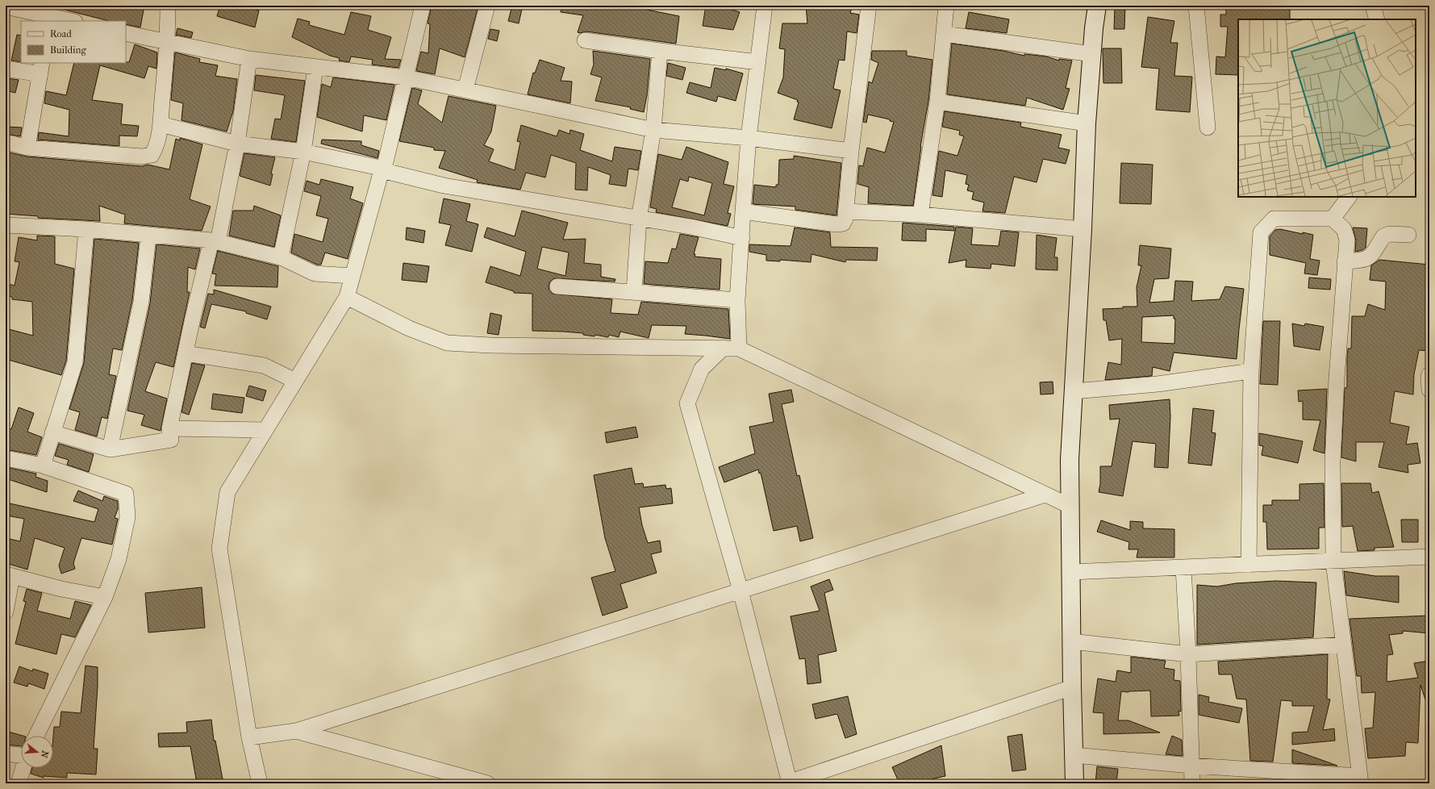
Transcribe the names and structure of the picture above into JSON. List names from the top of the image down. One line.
{"legend":["Road","Building"],"north":"right"}
